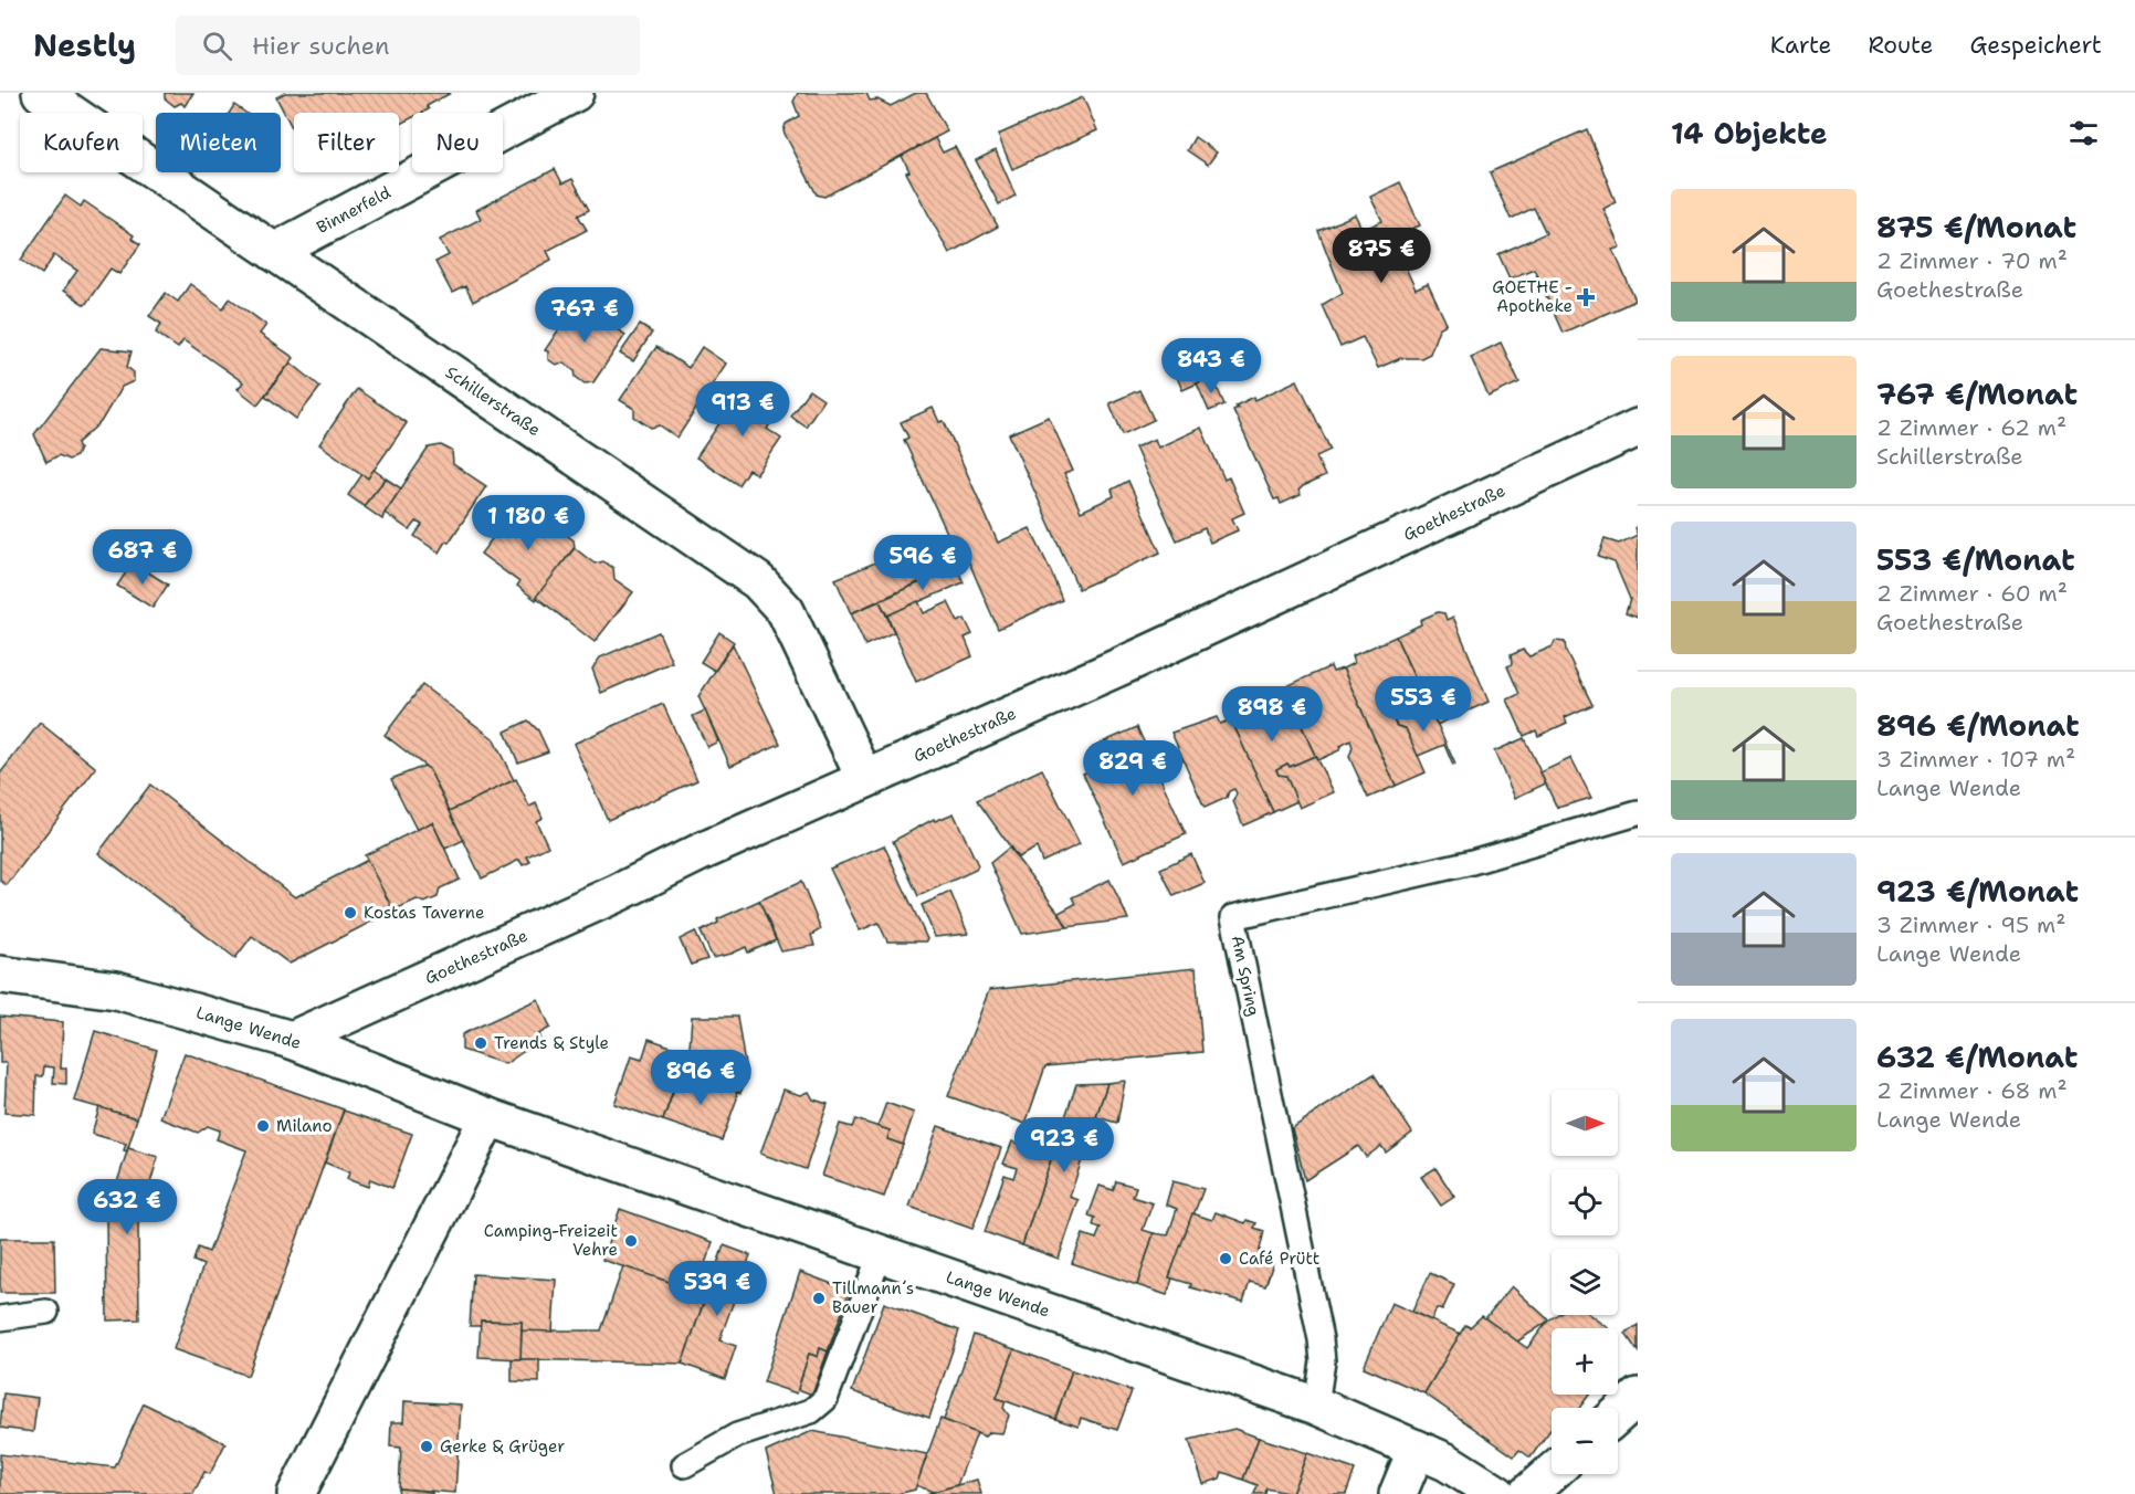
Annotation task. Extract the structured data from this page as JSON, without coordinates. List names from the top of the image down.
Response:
{
  "streets": {
    "street": [
      "Binnerfeld",
      "Schillerstraße",
      "Goethestraße",
      "Lange Wende"
    ],
    "lane": ["Am Spring"]
  },
  "crossings": [
    ["Binnerfeld", "Schillerstraße"],
    ["Schillerstraße", "Goethestraße"],
    ["Goethestraße", "Lange Wende"],
    ["Am Spring", "Lange Wende"]
  ],
  "places": {
    "health": ["GOETHE - Apotheke"],
    "other": [
      "Kostas Taverne",
      "Trends & Style",
      "Milano",
      "Camping-Freizeit Vehre",
      "Café Prütt",
      "Tillmann´s Bauer",
      "Gerke & Grüger"
    ]
  },
  "north": "right",
  "page": {
    "header": "Nestly",
    "search": "Hier suchen",
    "nav": ["Karte", "Route", "Gespeichert"],
    "heading": "14 Objekte",
    "chip": [
      "Kaufen",
      "Mieten",
      "Filter",
      "Neu"
    ],
    "list": [
      {
        "name": "875 €/Monat",
        "note": "2 Zimmer · 70 m² · Goethestraße"
      },
      {
        "name": "767 €/Monat",
        "note": "2 Zimmer · 62 m² · Schillerstraße"
      },
      {
        "name": "553 €/Monat",
        "note": "2 Zimmer · 60 m² · Goethestraße"
      },
      {
        "name": "896 €/Monat",
        "note": "3 Zimmer · 107 m² · Lange Wende"
      },
      {
        "name": "923 €/Monat",
        "note": "3 Zimmer · 95 m² · Lange Wende"
      },
      {
        "name": "632 €/Monat",
        "note": "2 Zimmer · 68 m² · Lange Wende"
      }
    ],
    "price": [
      "875 €",
      "767 €",
      "843 €",
      "913 €",
      "1 180 €",
      "687 €",
      "596 €",
      "553 €",
      "898 €",
      "829 €",
      "896 €",
      "923 €",
      "632 €",
      "539 €"
    ],
    "map_buttons": ["+", "−"]
  }
}
